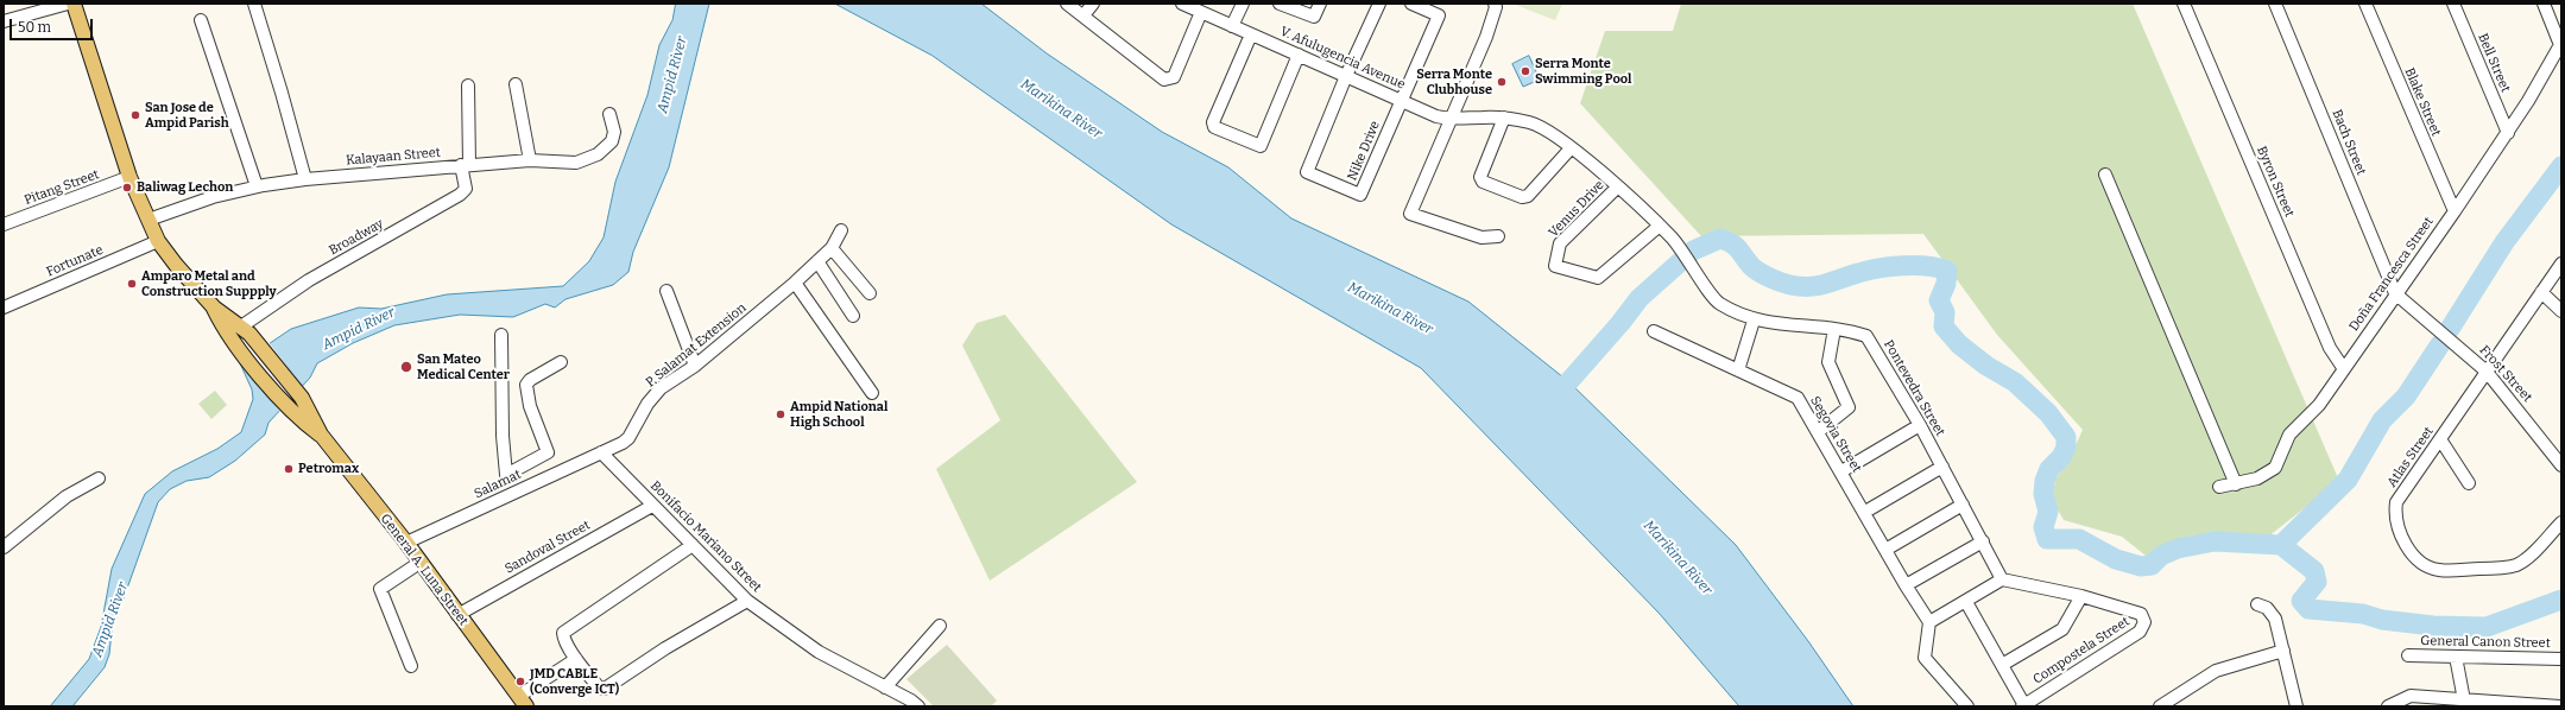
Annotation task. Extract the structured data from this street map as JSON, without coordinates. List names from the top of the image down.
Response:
{
  "streets": {
    "main road": ["General A. Luna Street"],
    "street": [
      "V. Afulugencia Avenue",
      "Bell Street",
      "Blake Street",
      "Bach Street",
      "Nike Drive",
      "Kalayaan Street",
      "Byron Street",
      "Pitang Street",
      "Venus Drive",
      "Broadway",
      "Fortunate",
      "Doña Francesca Street",
      "P. Salamat Extension",
      "Frost Street",
      "Pontevedra Street",
      "Segovia Street",
      "Atlas Street",
      "Salamat",
      "Bonifacio Mariano Street",
      "Sandoval Street",
      "General Canon Street",
      "Compostela Street"
    ]
  },
  "crossings": [
    ["V. Afulugencia Avenue", "Nike Drive"],
    ["V. Afulugencia Avenue", "Venus Drive"],
    ["V. Afulugencia Avenue", "Pontevedra Street"],
    ["Bell Street", "Doña Francesca Street"],
    ["Blake Street", "Doña Francesca Street"],
    ["Bach Street", "Doña Francesca Street"],
    ["Bach Street", "Frost Street"],
    ["Kalayaan Street", "Broadway"],
    ["Kalayaan Street", "General A. Luna Street"],
    ["Byron Street", "Doña Francesca Street"],
    ["Pitang Street", "General A. Luna Street"],
    ["Broadway", "General A. Luna Street"],
    ["Fortunate", "General A. Luna Street"],
    ["Doña Francesca Street", "Frost Street"],
    ["P. Salamat Extension", "Salamat"],
    ["P. Salamat Extension", "Bonifacio Mariano Street"],
    ["Frost Street", "Atlas Street"],
    ["Pontevedra Street", "Compostela Street"],
    ["Salamat", "Bonifacio Mariano Street"],
    ["Salamat", "General A. Luna Street"],
    ["Bonifacio Mariano Street", "Sandoval Street"],
    ["Sandoval Street", "General A. Luna Street"]
  ],
  "water": ["Ampid River", "Marikina River"],
  "places": [
    "Serra Monte Swimming Pool",
    "Serra Monte Clubhouse",
    "San Jose de Ampid Parish",
    "Baliwag Lechon",
    "Amparo Metal and Construction Suppply",
    "San Mateo Medical Center",
    "Ampid National High School",
    "Petromax",
    "JMD CABLE (Converge ICT)"
  ],
  "scale_bar": "50 m"
}
